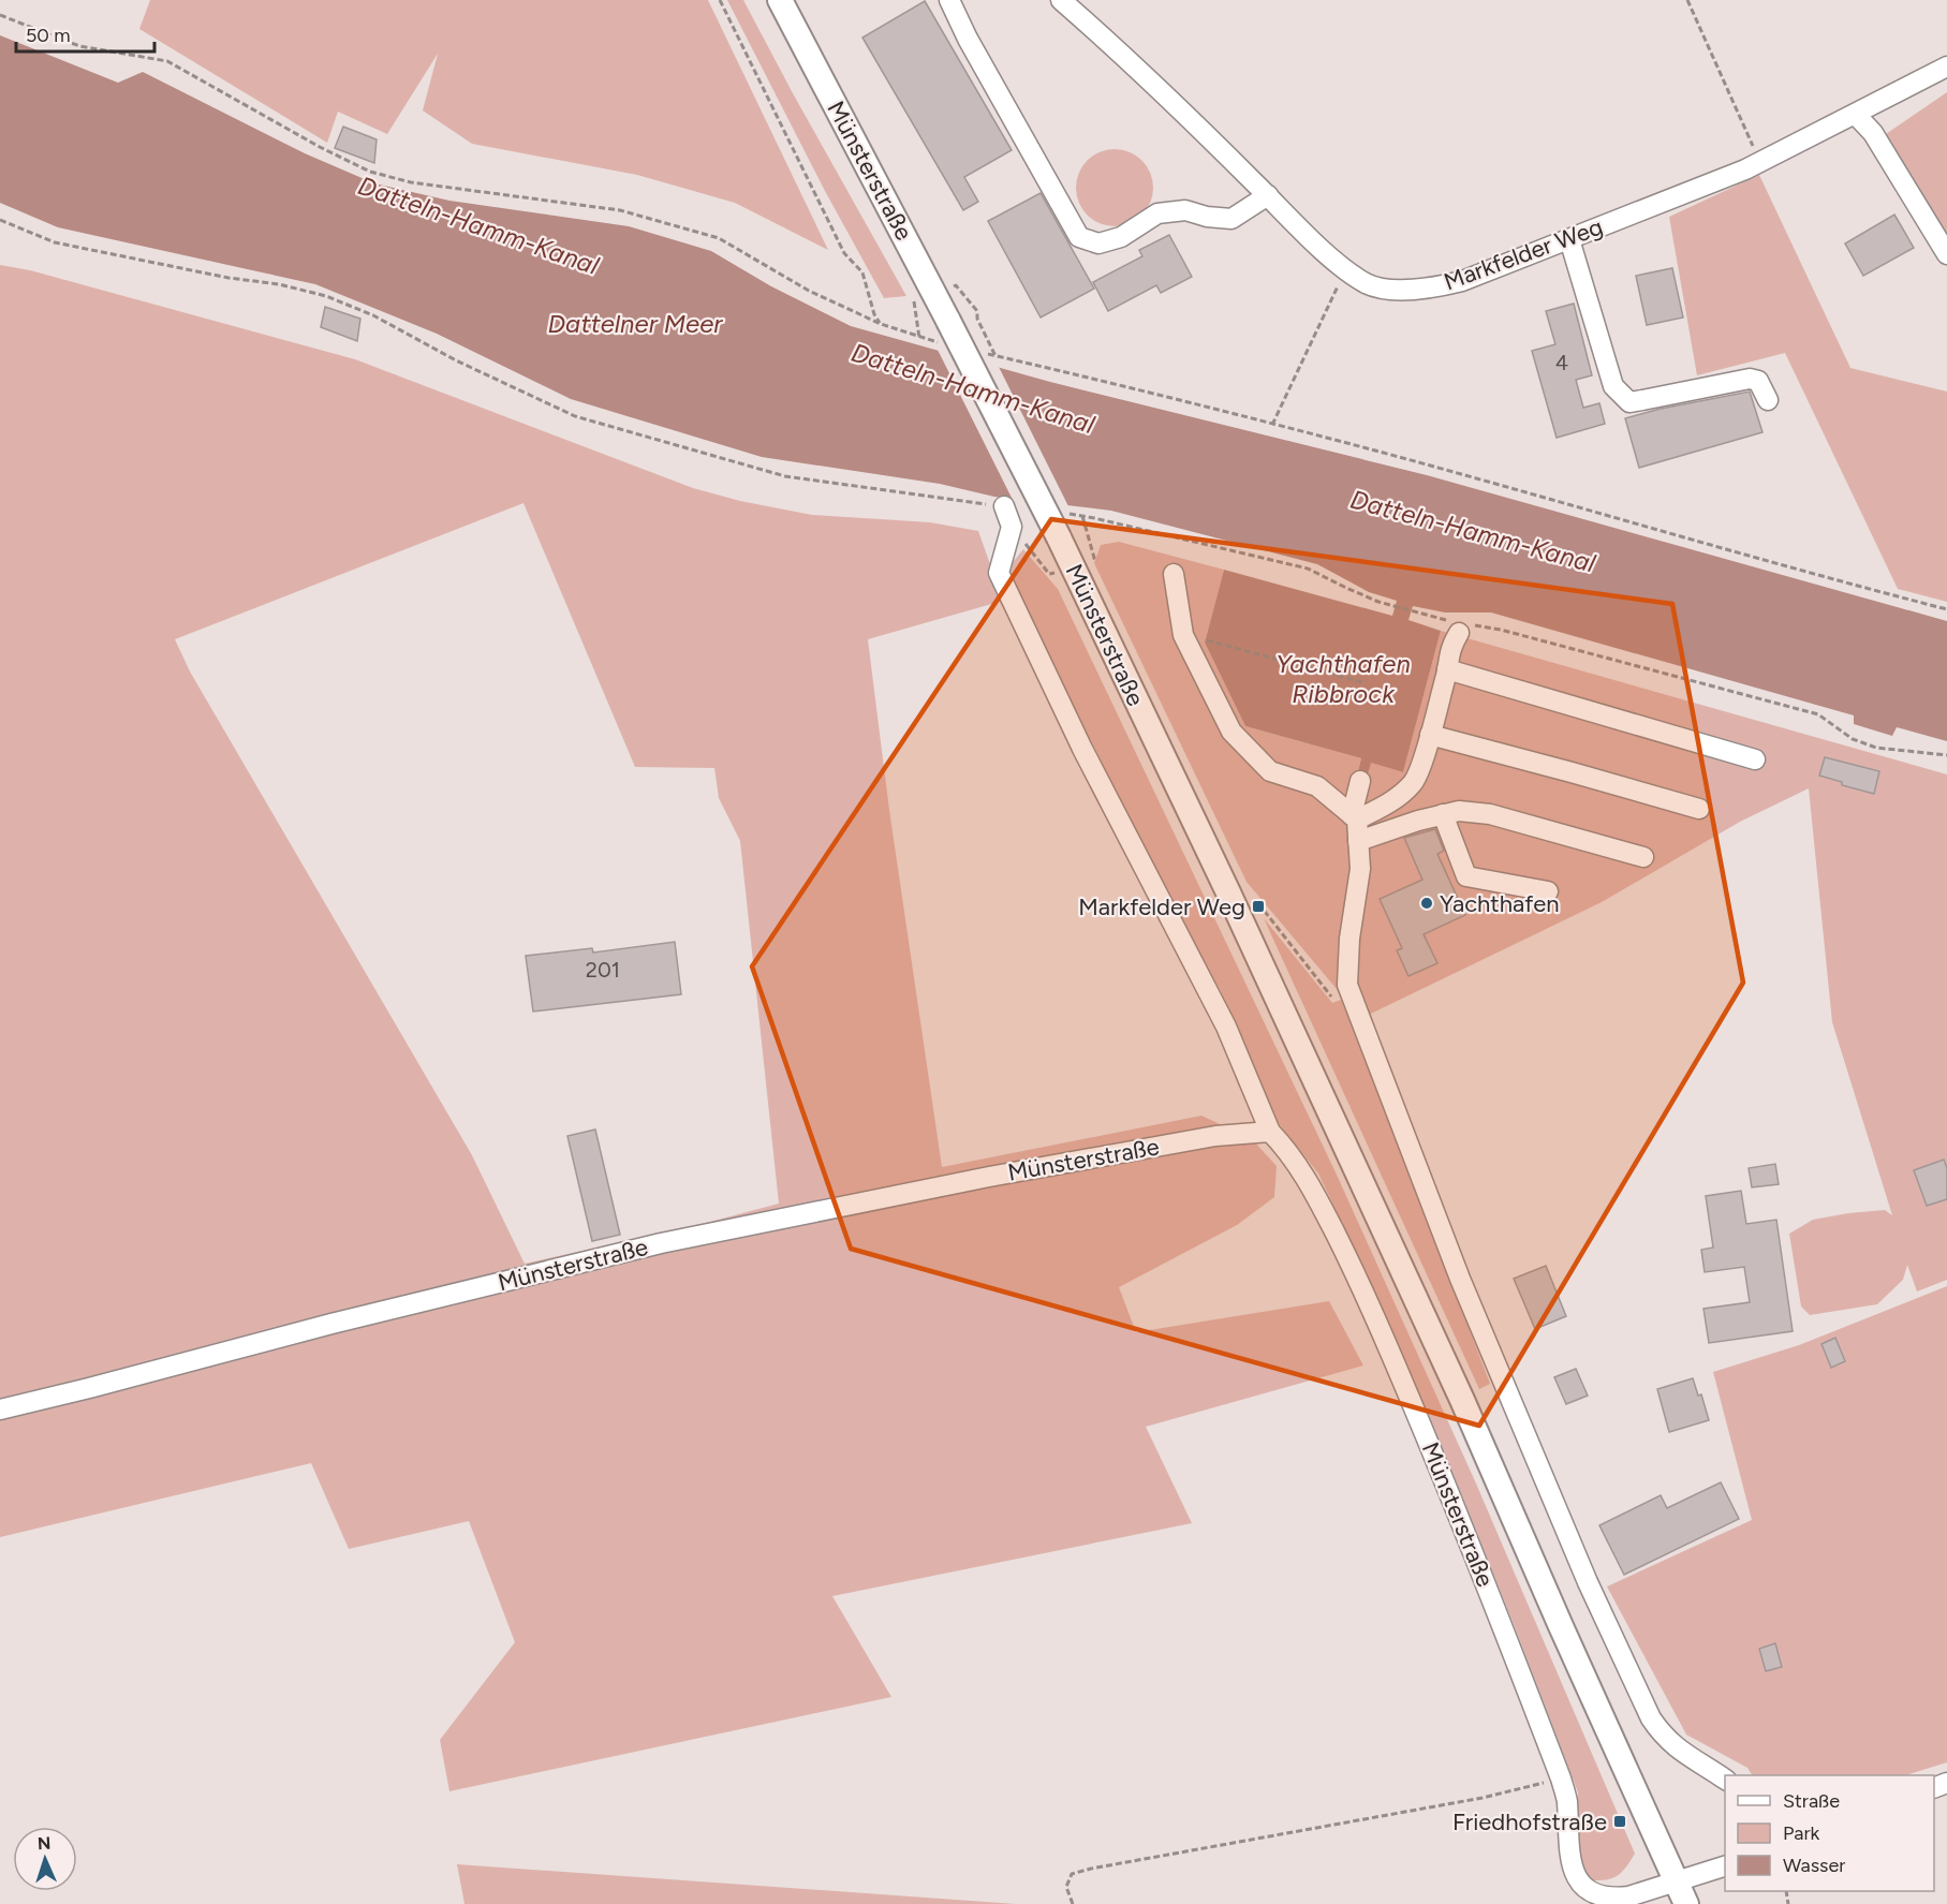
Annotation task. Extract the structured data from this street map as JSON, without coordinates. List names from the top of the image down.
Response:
{
  "streets": {
    "main road": ["Münsterstraße"],
    "street": ["Markfelder Weg"]
  },
  "water": ["Datteln-Hamm-Kanal", "Dattelner Meer", "Yachthafen Ribbrock"],
  "places": {
    "other": ["Yachthafen"],
    "transit": ["Markfelder Weg", "Friedhofstraße"]
  },
  "house_numbers": ["4", "201"],
  "legend": ["Straße", "Park", "Wasser"],
  "scale_bar": "50 m",
  "north": "top"
}
